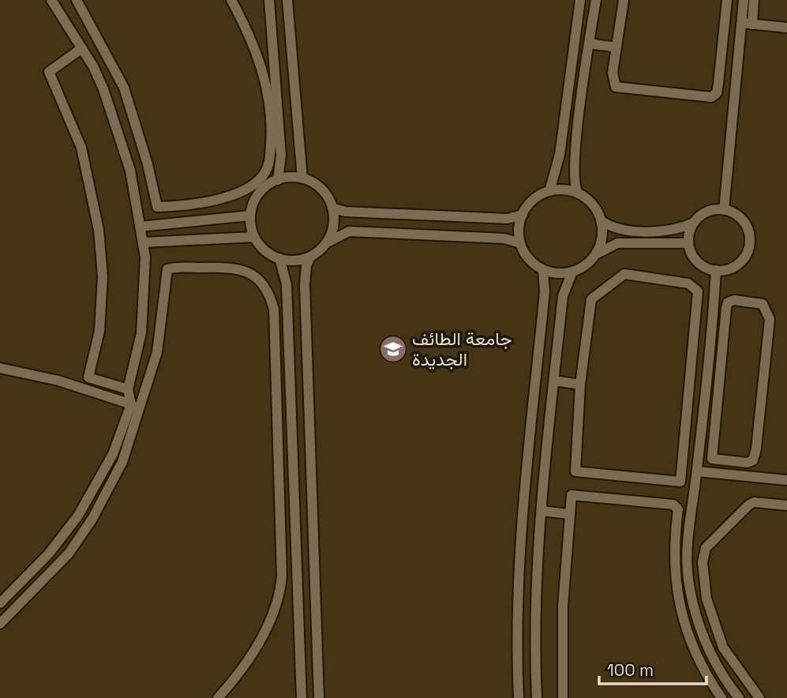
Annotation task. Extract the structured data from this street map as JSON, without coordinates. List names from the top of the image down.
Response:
{
  "places": {
    "school or university": ["جامعة الطائف الجديدة"]
  },
  "scale_bar": "100 m"
}
